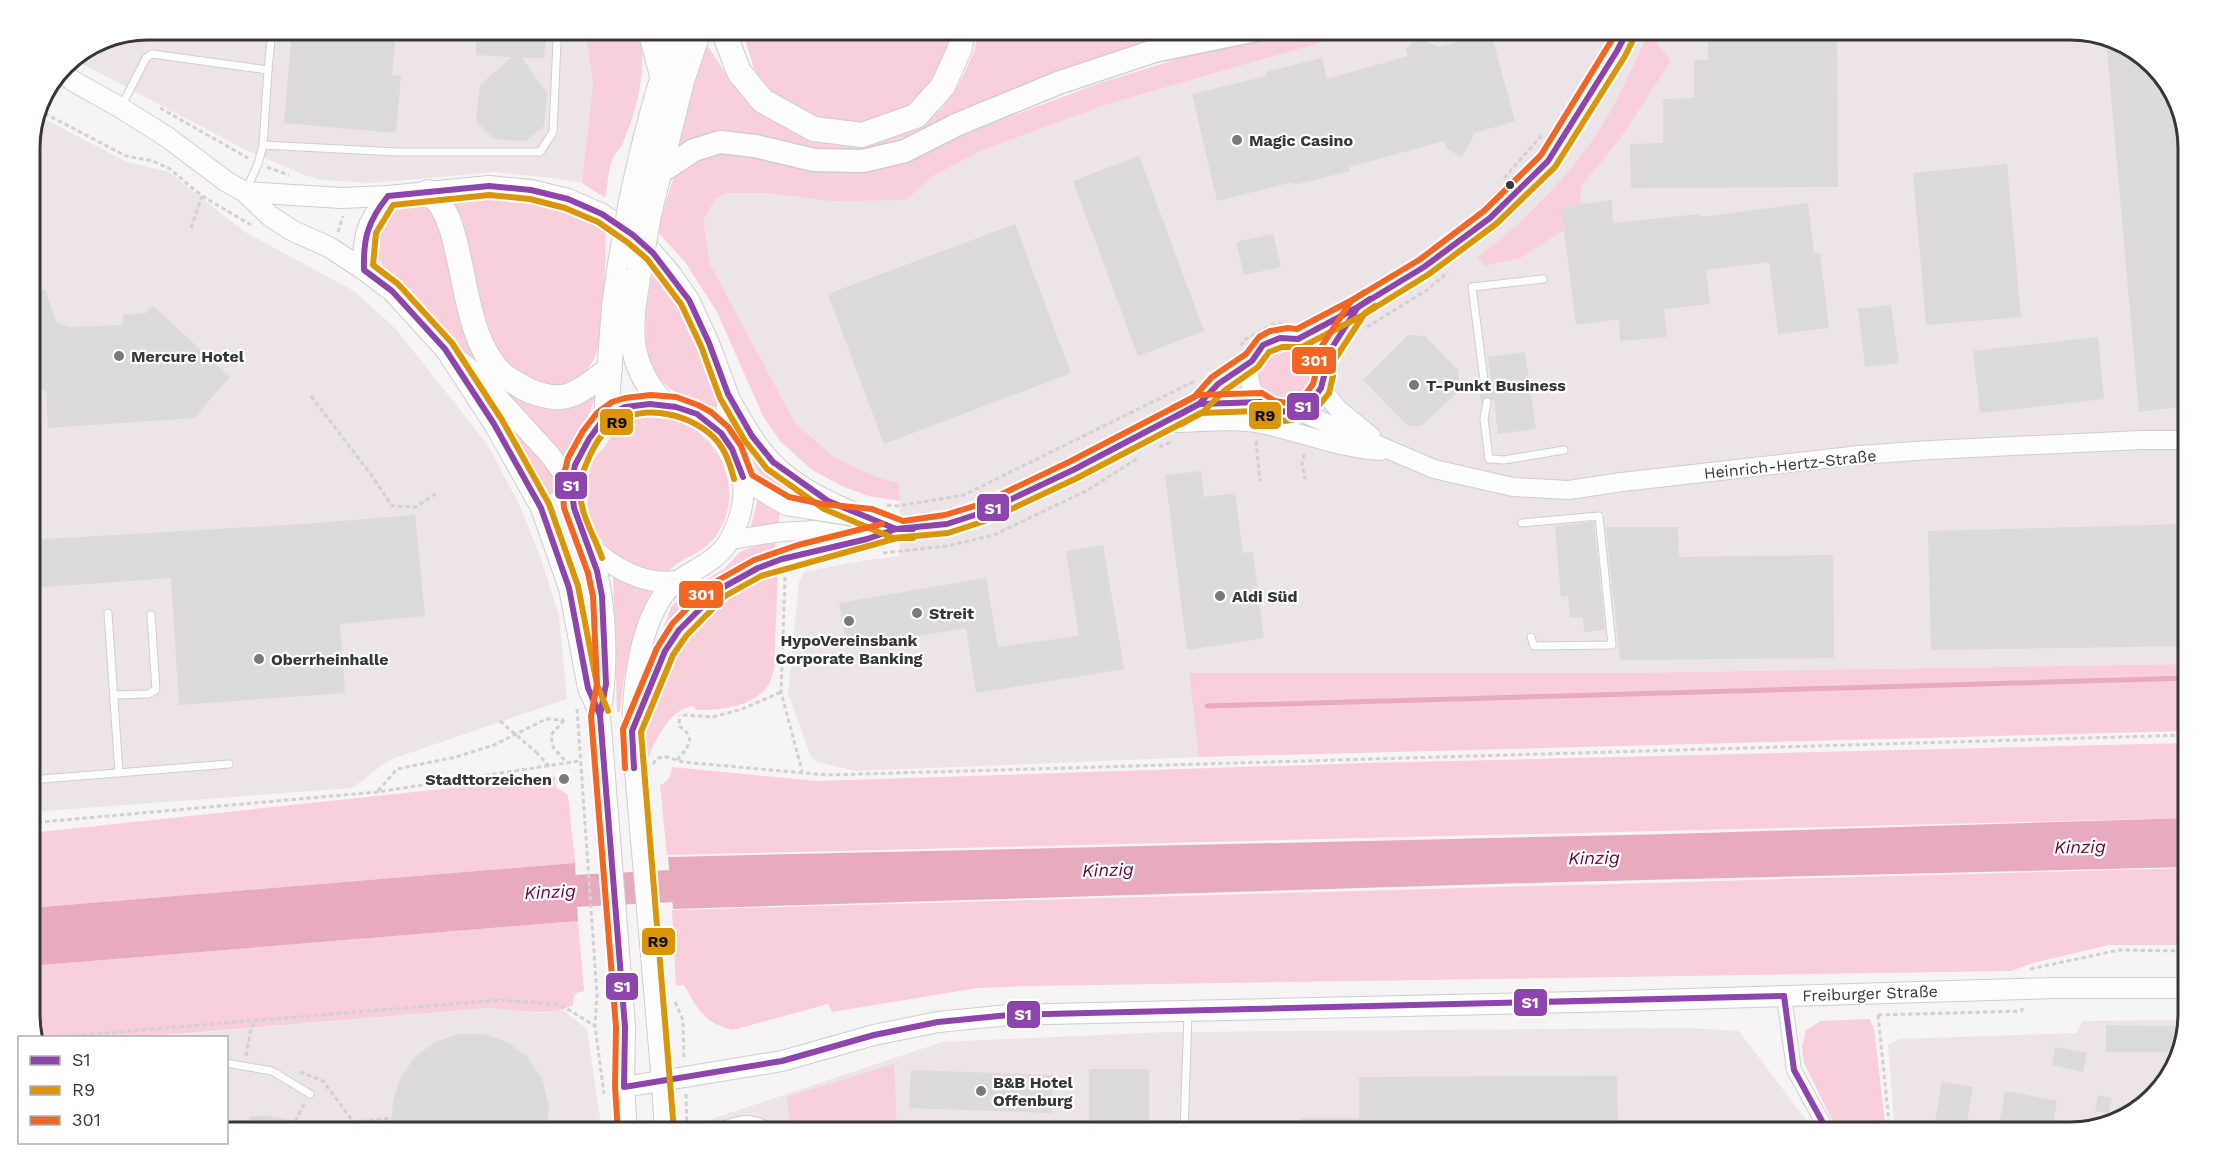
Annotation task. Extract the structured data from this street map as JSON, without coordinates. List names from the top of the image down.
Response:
{
  "streets": {
    "main road": ["Freiburger Straße"],
    "street": ["Heinrich-Hertz-Straße"]
  },
  "water": ["Kinzig"],
  "places": [
    "Magic Casino",
    "Mercure Hotel",
    "T-Punkt Business",
    "Aldi Süd",
    "Streit",
    "HypoVereinsbank Corporate Banking",
    "Oberrheinhalle",
    "Stadttorzeichen",
    "B&B Hotel Offenburg"
  ],
  "lines": ["transit line S1", "transit line R9", "transit line 301"],
  "legend": ["S1", "R9", "301"]
}
